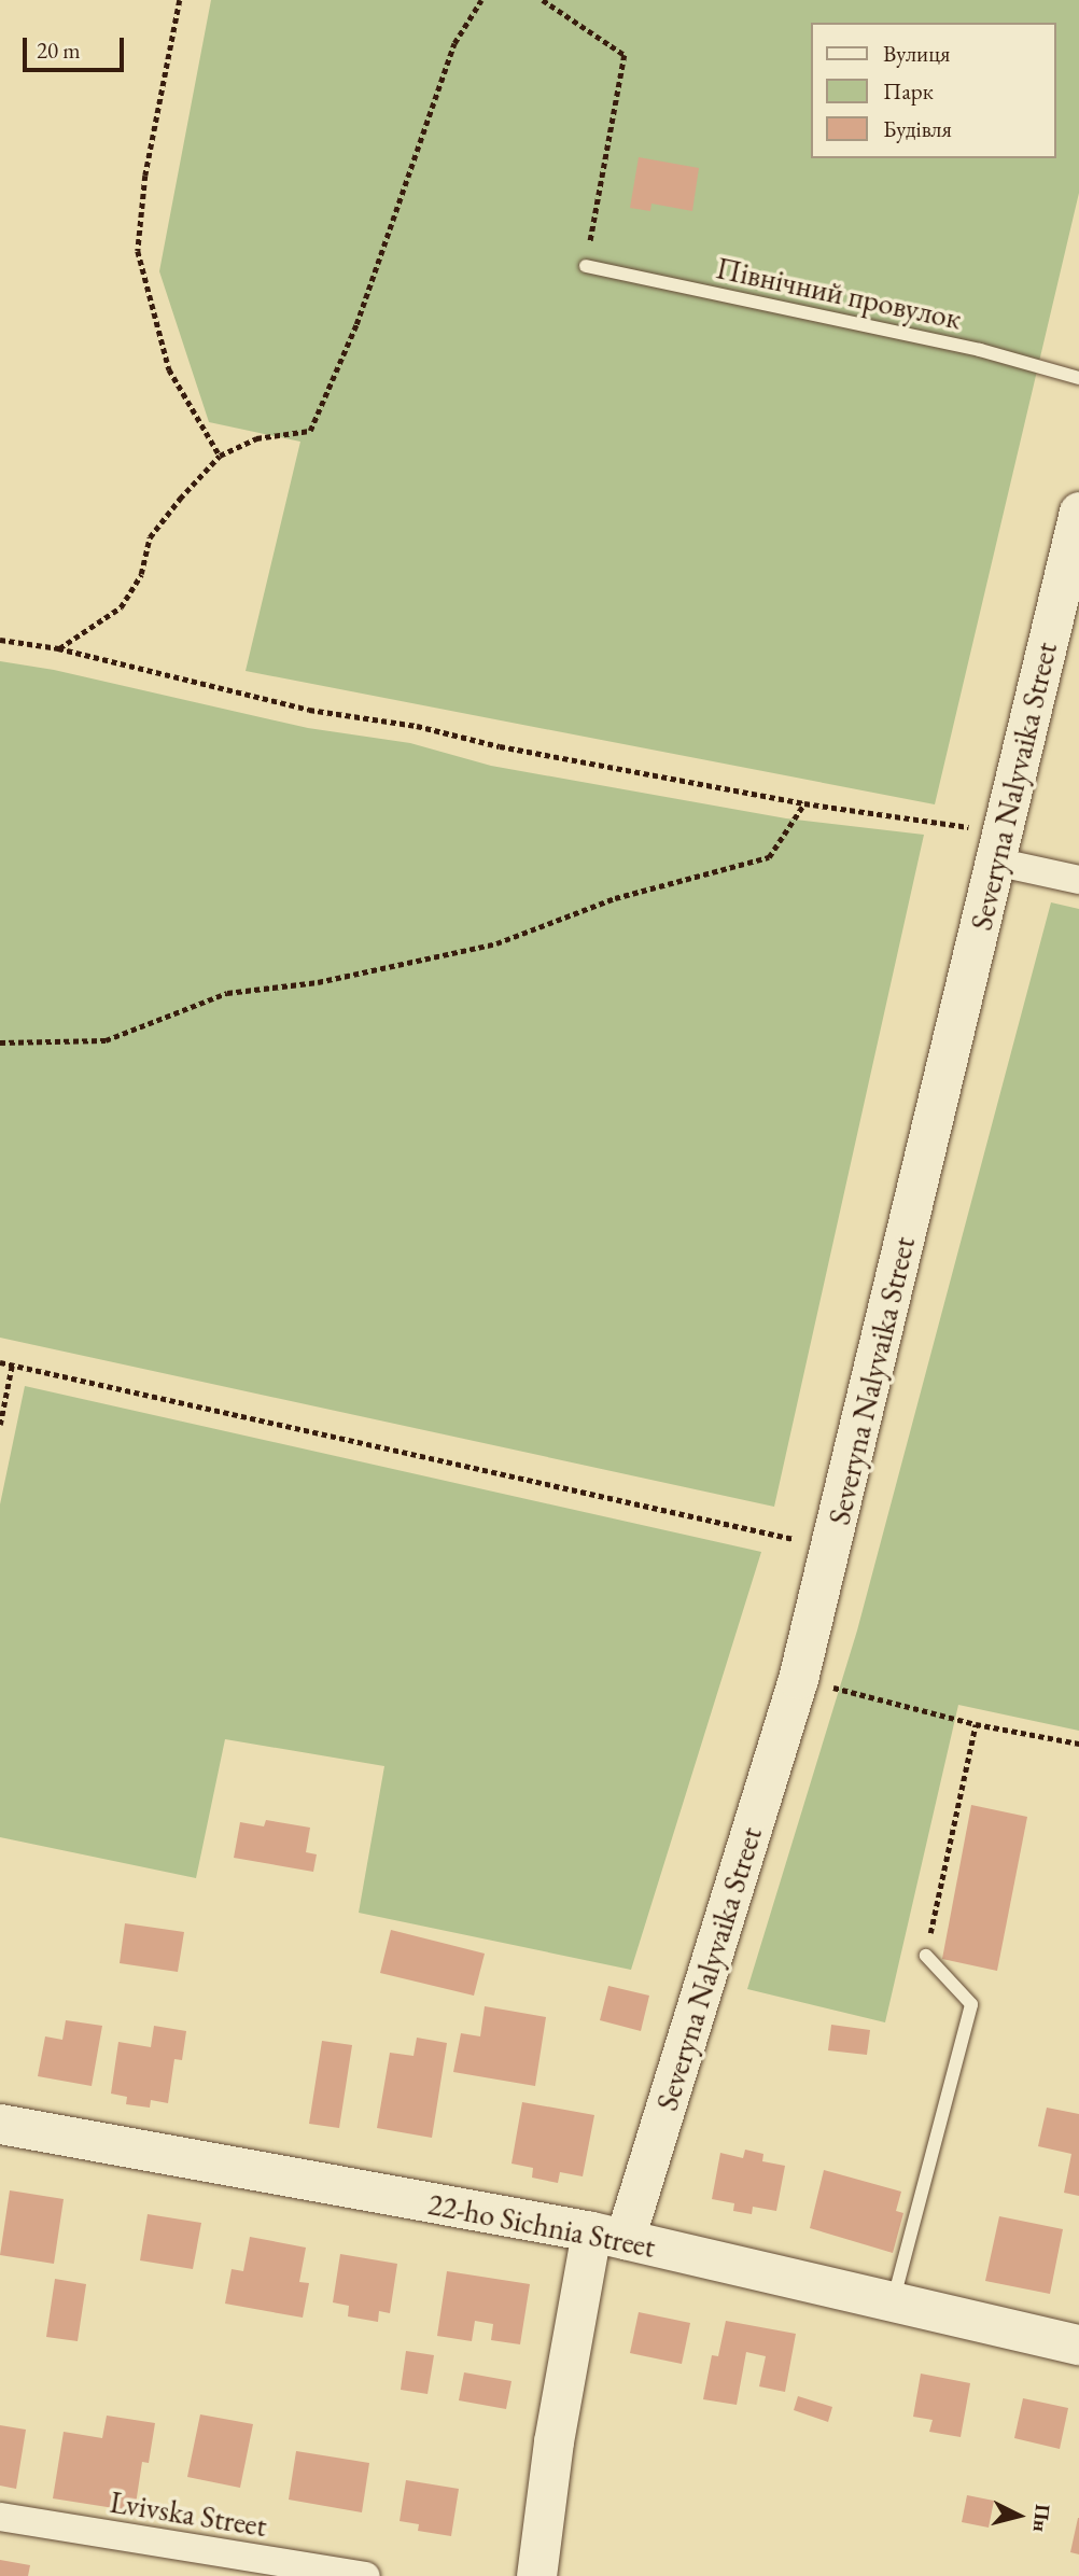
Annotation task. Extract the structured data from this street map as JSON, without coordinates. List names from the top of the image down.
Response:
{
  "streets": {
    "street": ["Severyna Nalyvaika Street", "22-ho Sichnia Street", "Lvivska Street"],
    "lane": ["Північний провулок"]
  },
  "crossings": [
    ["Severyna Nalyvaika Street", "22-ho Sichnia Street"]
  ],
  "legend": ["Вулиця", "Парк", "Будівля"],
  "scale_bar": "20 m",
  "north": "right"
}
